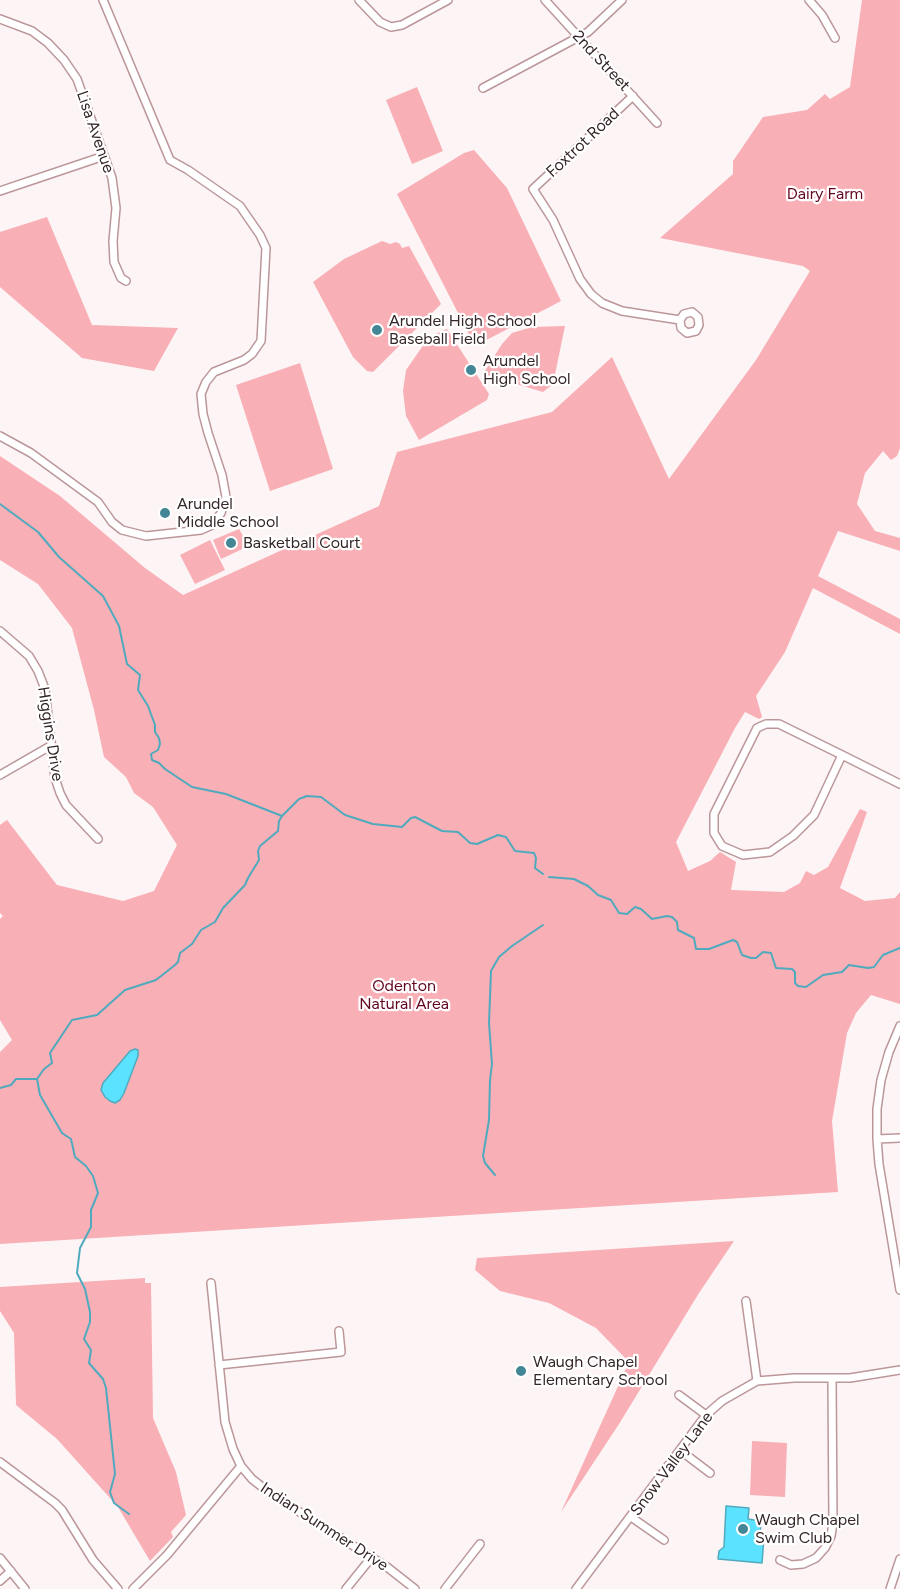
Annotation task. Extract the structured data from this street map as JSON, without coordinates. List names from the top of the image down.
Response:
{
  "streets": {
    "street": [
      "2nd Street",
      "Lisa Avenue",
      "Foxtrot Road",
      "Higgins Drive",
      "Snow Valley Lane",
      "Indian Summer Drive"
    ]
  },
  "crossings": [
    ["2nd Street", "Foxtrot Road"]
  ],
  "parks": ["Dairy Farm", "Odenton Natural Area"],
  "places": [
    "Arundel High School Baseball Field",
    "Arundel High School",
    "Arundel Middle School",
    "Basketball Court",
    "Waugh Chapel Elementary School",
    "Waugh Chapel Swim Club"
  ]
}
